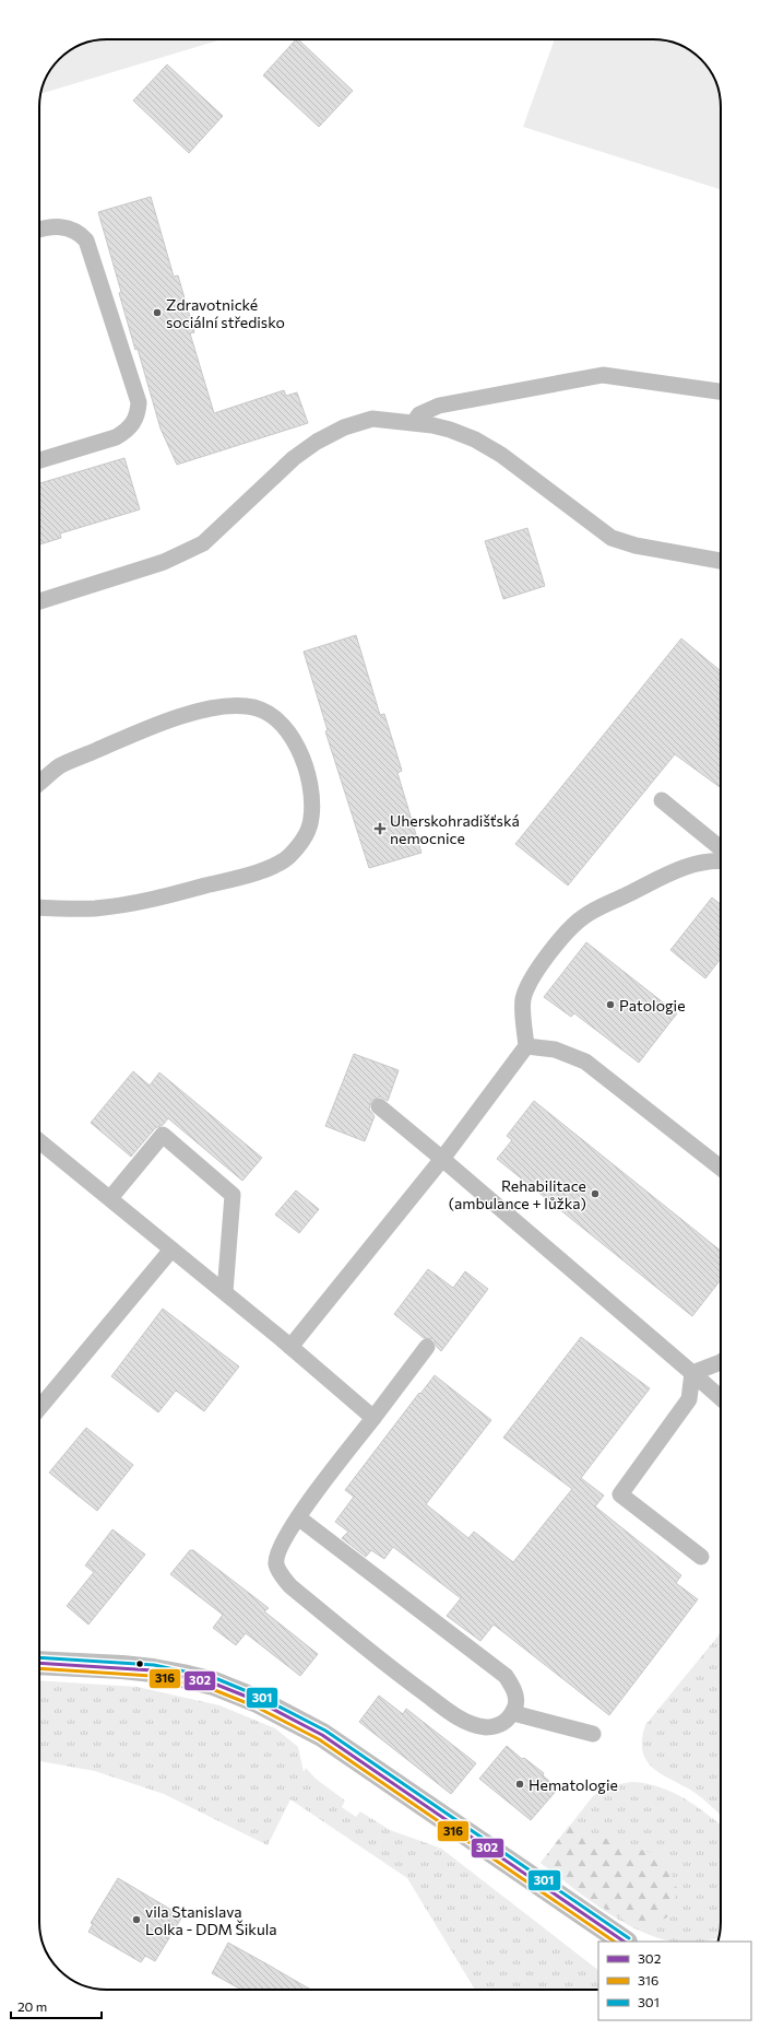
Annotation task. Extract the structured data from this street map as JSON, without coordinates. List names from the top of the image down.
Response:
{
  "places": {
    "other": [
      "Zdravotnické sociální středisko",
      "Patologie",
      "Rehabilitace (ambulance + lůžka)",
      "Hematologie",
      "vila Stanislava Lolka - DDM Šikula"
    ],
    "health": ["Uherskohradišťská nemocnice"]
  },
  "lines": ["transit line 301", "transit line 302", "transit line 316"],
  "legend": ["302", "316", "301"],
  "scale_bar": "20 m"
}
